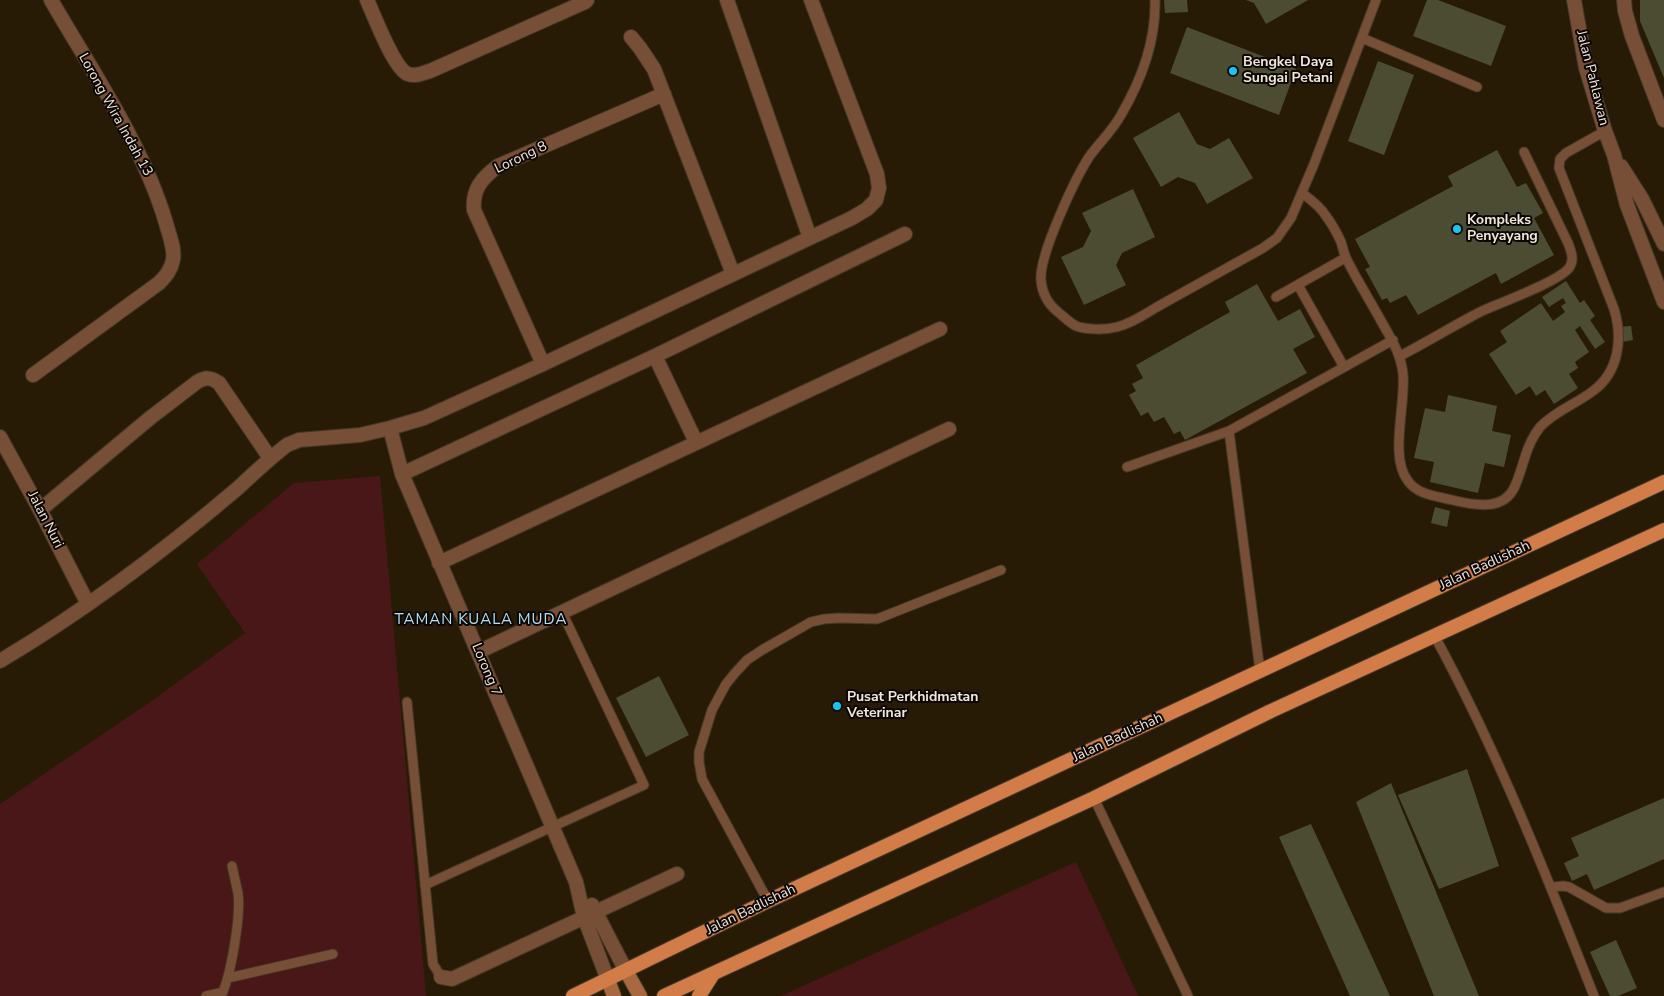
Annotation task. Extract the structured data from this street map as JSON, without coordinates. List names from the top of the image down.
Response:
{
  "streets": {
    "main road": ["Jalan Badlishah"],
    "street": [
      "Jalan Pahlawan",
      "Lorong Wira Indah 13",
      "Lorong 8",
      "Jalan Nuri",
      "Lorong 7"
    ]
  },
  "crossings": [
    ["Jalan Badlishah", "Lorong 7"]
  ],
  "districts": ["TAMAN KUALA MUDA"],
  "places": ["Bengkel Daya Sungai Petani", "Kompleks Penyayang", "Pusat Perkhidmatan Veterinar"]
}
